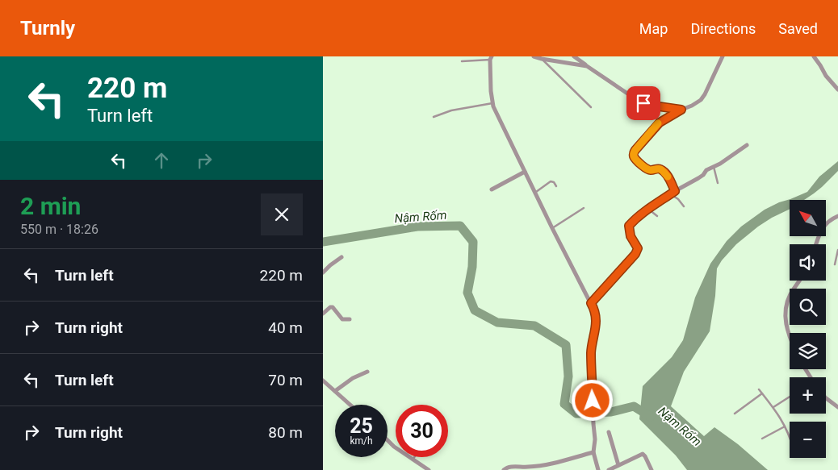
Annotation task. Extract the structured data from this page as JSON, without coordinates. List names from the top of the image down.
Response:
{
  "water": ["Nậm Rốm"],
  "north": "top left",
  "page": {
    "header": "Turnly",
    "nav": ["Map", "Directions", "Saved"],
    "turn": ["220 m", "Turn left"],
    "heading": ["2 min", "550 m · 18:26"],
    "map_buttons": ["+", "−"],
    "list": [
      {
        "name": "Turn left",
        "value": "220 m"
      },
      {
        "name": "Turn right",
        "value": "40 m"
      },
      {
        "name": "Turn left",
        "value": "70 m"
      },
      {
        "name": "Turn right",
        "value": "80 m"
      }
    ],
    "speed": "25 km/h",
    "limit": "30"
  }
}
